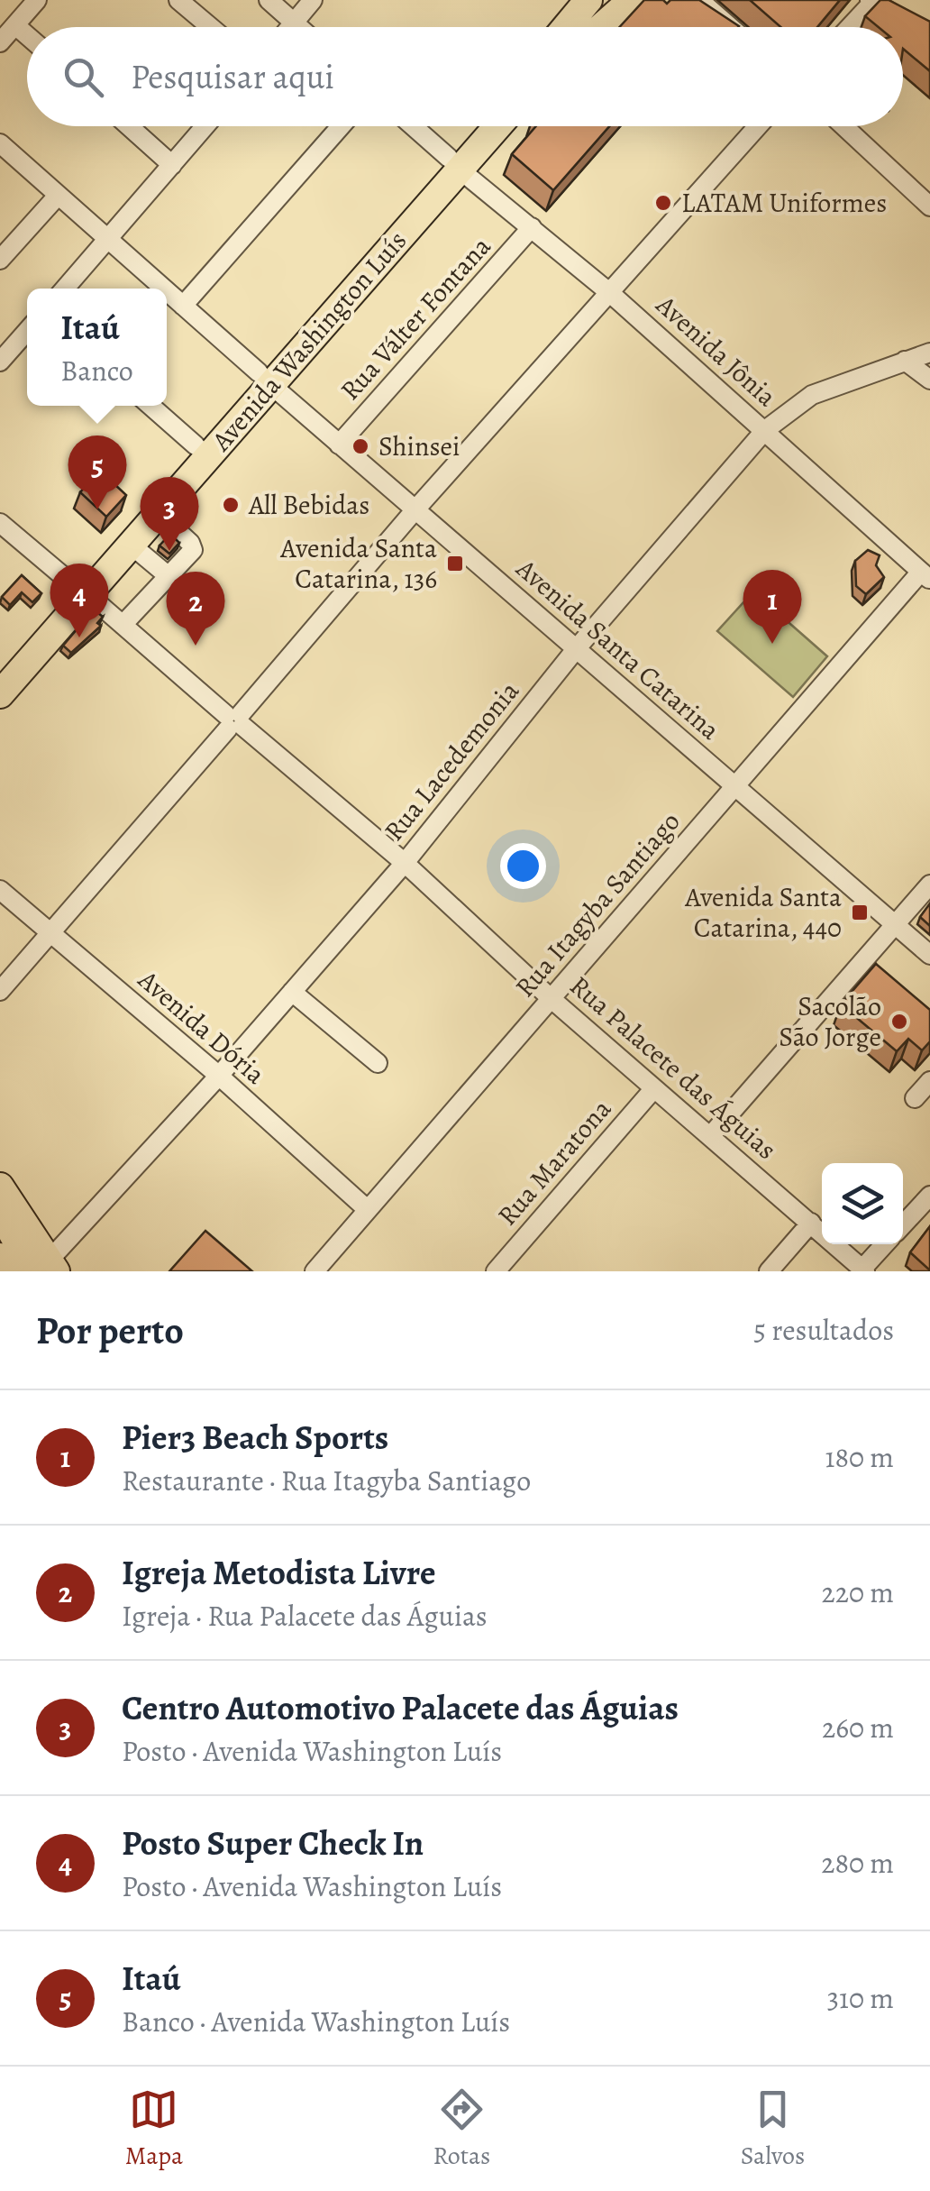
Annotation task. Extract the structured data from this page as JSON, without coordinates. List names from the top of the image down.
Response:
{
  "streets": {
    "highway": ["Avenida Washington Luís"],
    "street": [
      "Rua Válter Fontana",
      "Avenida Jônia",
      "Avenida Santa Catarina",
      "Rua Lacedemonia",
      "Rua Itagyba Santiago",
      "Avenida Dória",
      "Rua Palacete das Águias",
      "Rua Maratona"
    ]
  },
  "crossings": [
    ["Rua Válter Fontana", "Avenida Jônia"],
    ["Rua Válter Fontana", "Avenida Santa Catarina"],
    ["Avenida Washington Luís", "Avenida Jônia"],
    ["Avenida Washington Luís", "Avenida Santa Catarina"],
    ["Avenida Washington Luís", "Rua Palacete das Águias"],
    ["Avenida Jônia", "Rua Lacedemonia"],
    ["Avenida Jônia", "Rua Itagyba Santiago"],
    ["Avenida Santa Catarina", "Rua Lacedemonia"],
    ["Avenida Santa Catarina", "Rua Itagyba Santiago"],
    ["Rua Lacedemonia", "Avenida Dória"],
    ["Rua Lacedemonia", "Rua Palacete das Águias"],
    ["Rua Itagyba Santiago", "Avenida Dória"],
    ["Rua Itagyba Santiago", "Rua Palacete das Águias"],
    ["Rua Palacete das Águias", "Rua Maratona"]
  ],
  "places": {
    "other": [
      "LATAM Uniformes",
      "Shinsei",
      "All Bebidas",
      "Sacolão São Jorge"
    ],
    "transit": ["Avenida Santa Catarina, 136", "Avenida Santa Catarina, 440"]
  },
  "page": {
    "search": "Pesquisar aqui",
    "popup": ["Itaú", "Banco"],
    "pins": [
      "5",
      "3",
      "4",
      "1",
      "2"
    ],
    "heading": ["Por perto", "5 resultados"],
    "list": [
      {
        "mark": "1",
        "name": "Pier3 Beach Sports",
        "note": "Restaurante · Rua Itagyba Santiago",
        "value": "180 m"
      },
      {
        "mark": "2",
        "name": "Igreja Metodista Livre",
        "note": "Igreja · Rua Palacete das Águias",
        "value": "220 m"
      },
      {
        "mark": "3",
        "name": "Centro Automotivo Palacete das Águias",
        "note": "Posto · Avenida Washington Luís",
        "value": "260 m"
      },
      {
        "mark": "4",
        "name": "Posto Super Check In",
        "note": "Posto · Avenida Washington Luís",
        "value": "280 m"
      },
      {
        "mark": "5",
        "name": "Itaú",
        "note": "Banco · Avenida Washington Luís",
        "value": "310 m"
      }
    ],
    "nav": ["Mapa", "Rotas", "Salvos"]
  }
}
